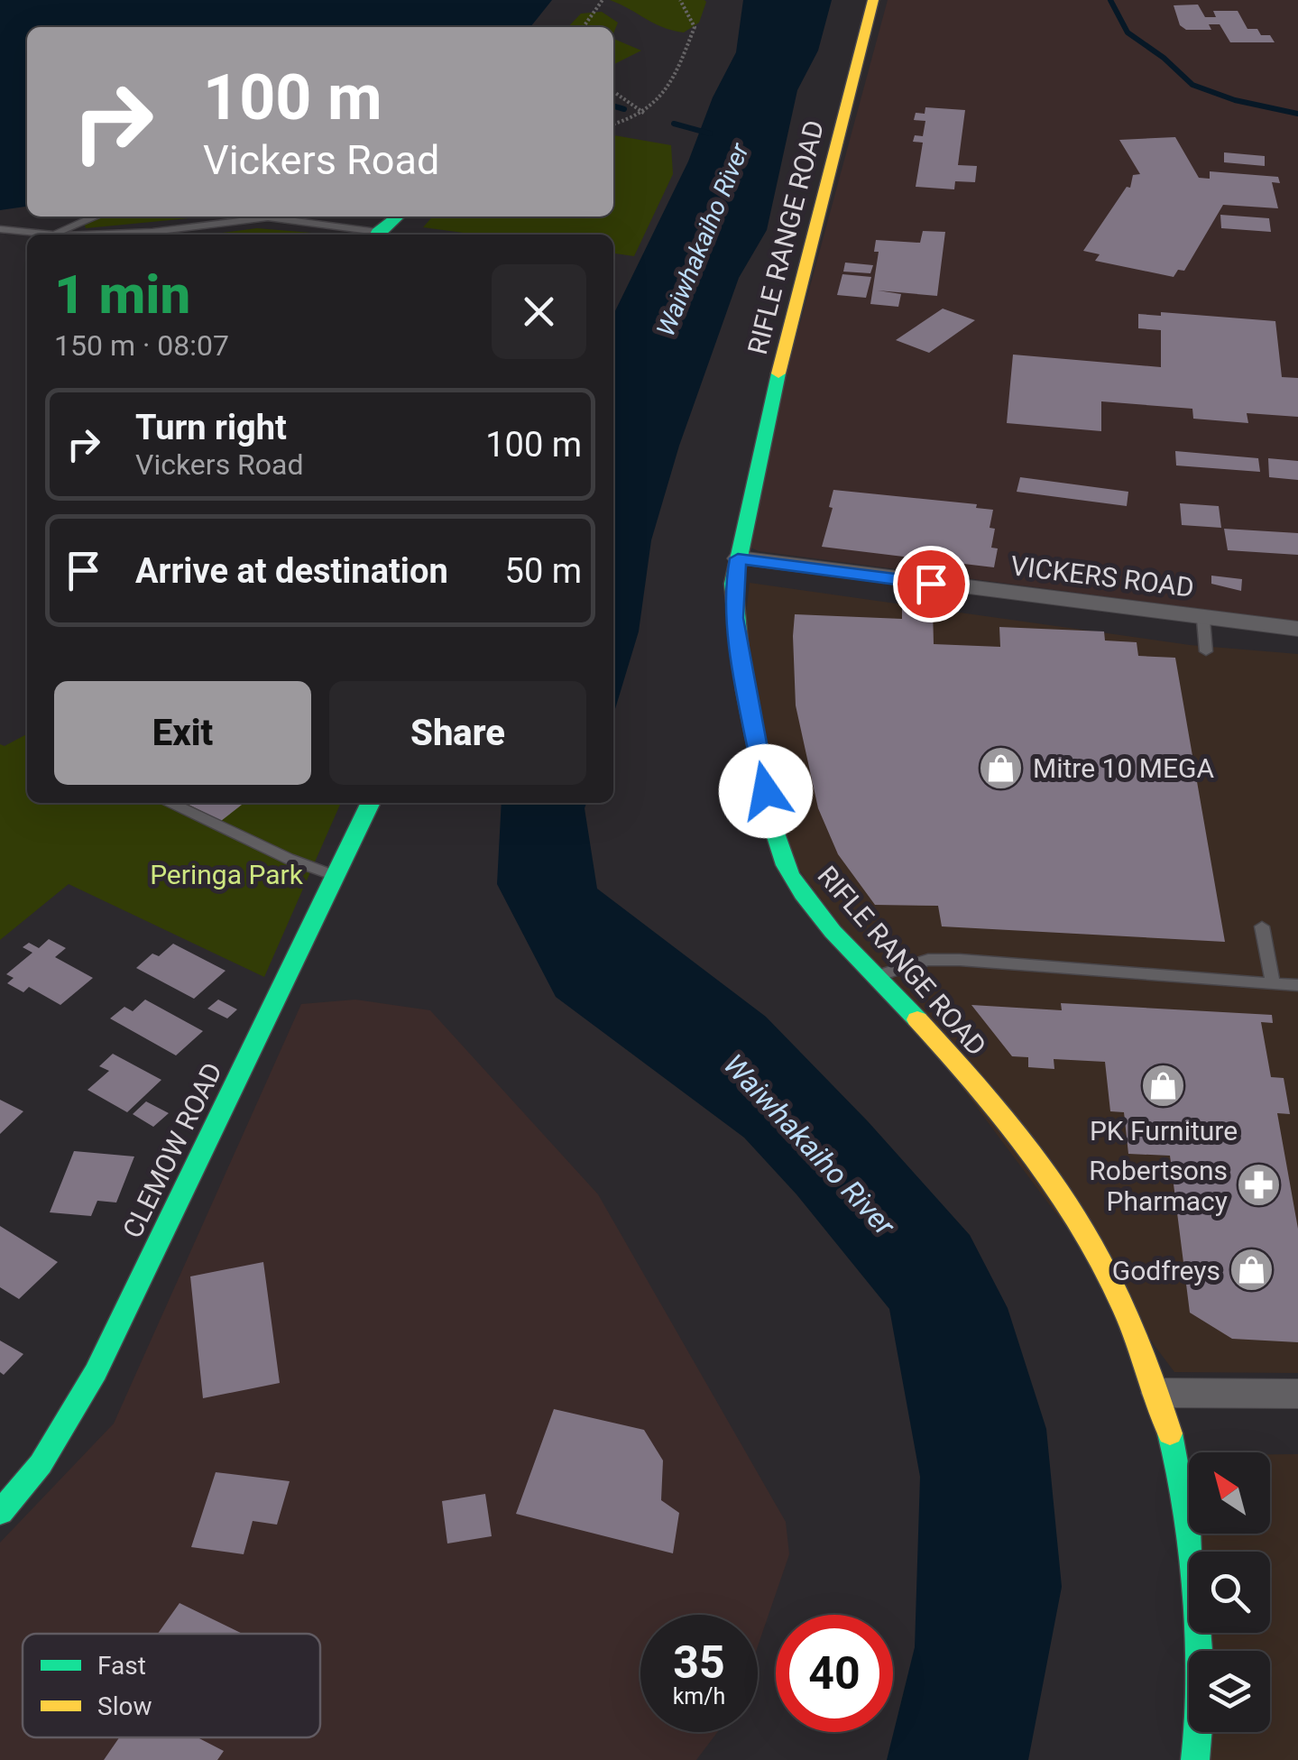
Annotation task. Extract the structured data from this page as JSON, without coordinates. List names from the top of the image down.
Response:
{
  "streets": {
    "street": ["RIFLE RANGE ROAD", "VICKERS ROAD", "CLEMOW ROAD"]
  },
  "crossings": [
    ["RIFLE RANGE ROAD", "VICKERS ROAD"]
  ],
  "water": ["Waiwhakaiho River"],
  "parks": ["Peringa Park"],
  "places": {
    "shop": ["Mitre 10 MEGA", "PK Furniture", "Godfreys"],
    "pharmacy": ["Robertsons Pharmacy"]
  },
  "legend": ["Fast", "Slow"],
  "north": "top left",
  "page": {
    "turn": ["100 m", "Vickers Road"],
    "heading": ["1 min", "150 m · 08:07"],
    "list": [
      {
        "name": "Turn right",
        "note": "Vickers Road",
        "value": "100 m"
      },
      {
        "name": "Arrive at destination",
        "value": "50 m"
      }
    ],
    "buttons": ["Exit", "Share"],
    "speed": "35 km/h",
    "limit": "40"
  }
}
